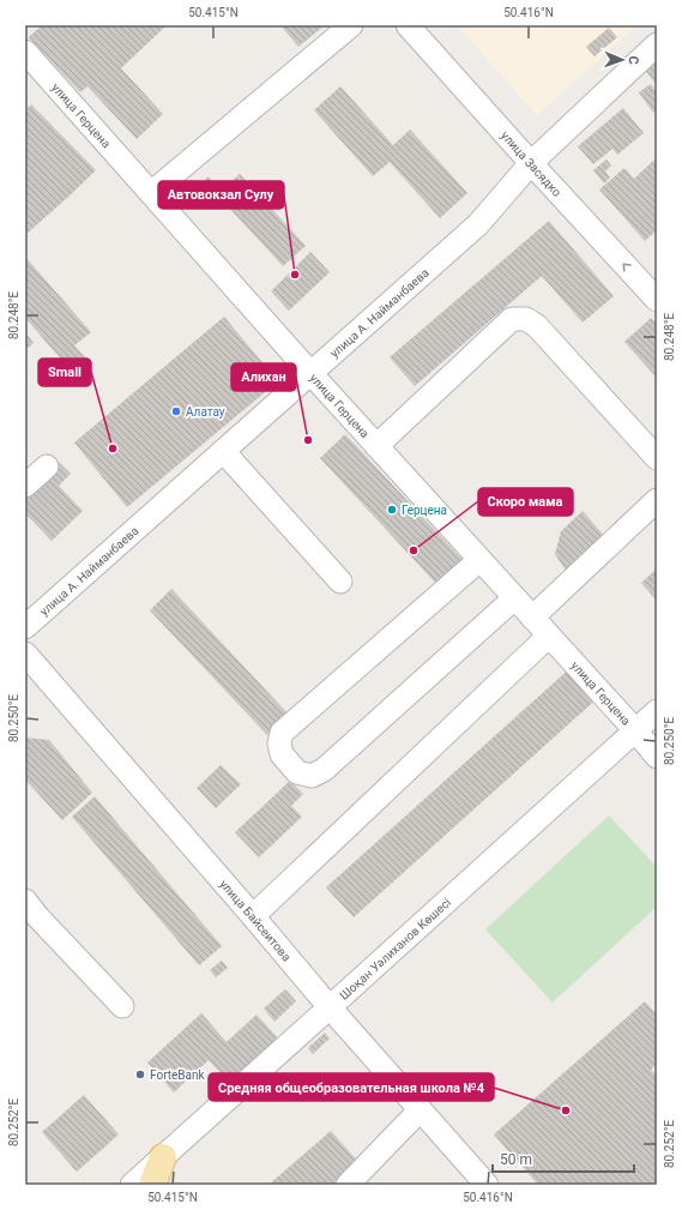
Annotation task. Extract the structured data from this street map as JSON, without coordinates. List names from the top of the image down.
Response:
{
  "streets": {
    "street": [
      "улица Герцена",
      "улица Засядко",
      "улица А. Найманбаева",
      "улица Байсеитова",
      "Шоқан Уәлиханов Көшесі"
    ]
  },
  "crossings": [
    ["улица Герцена", "улица А. Найманбаева"],
    ["улица Герцена", "Шоқан Уәлиханов Көшесі"],
    ["улица Засядко", "улица А. Найманбаева"],
    ["улица Байсеитова", "Шоқан Уәлиханов Көшесі"]
  ],
  "one_way": ["улица Засядко"],
  "places": [
    "Автовокзал Сулу",
    "Алатау",
    "Алихан",
    "Small",
    "Герцена",
    "Скоро мама",
    "ForteBank",
    "Средняя общеобразовательная школа №4"
  ],
  "scale_bar": "50 m",
  "north": "right",
  "coordinates": [
    "50.415°N",
    "50.416°N",
    "80.248°E",
    "80.250°E",
    "80.252°E"
  ]
}
